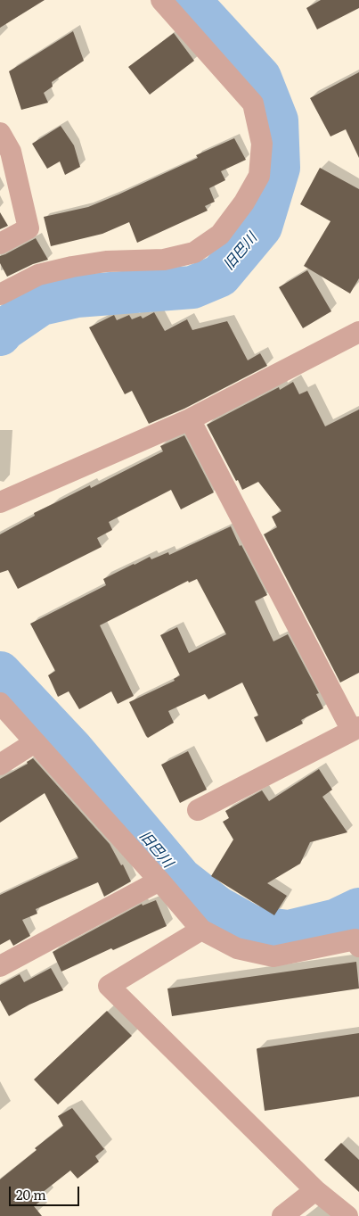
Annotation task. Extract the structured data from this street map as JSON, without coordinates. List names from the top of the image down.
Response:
{
  "water": ["旧巴川"],
  "scale_bar": "20 m"
}
